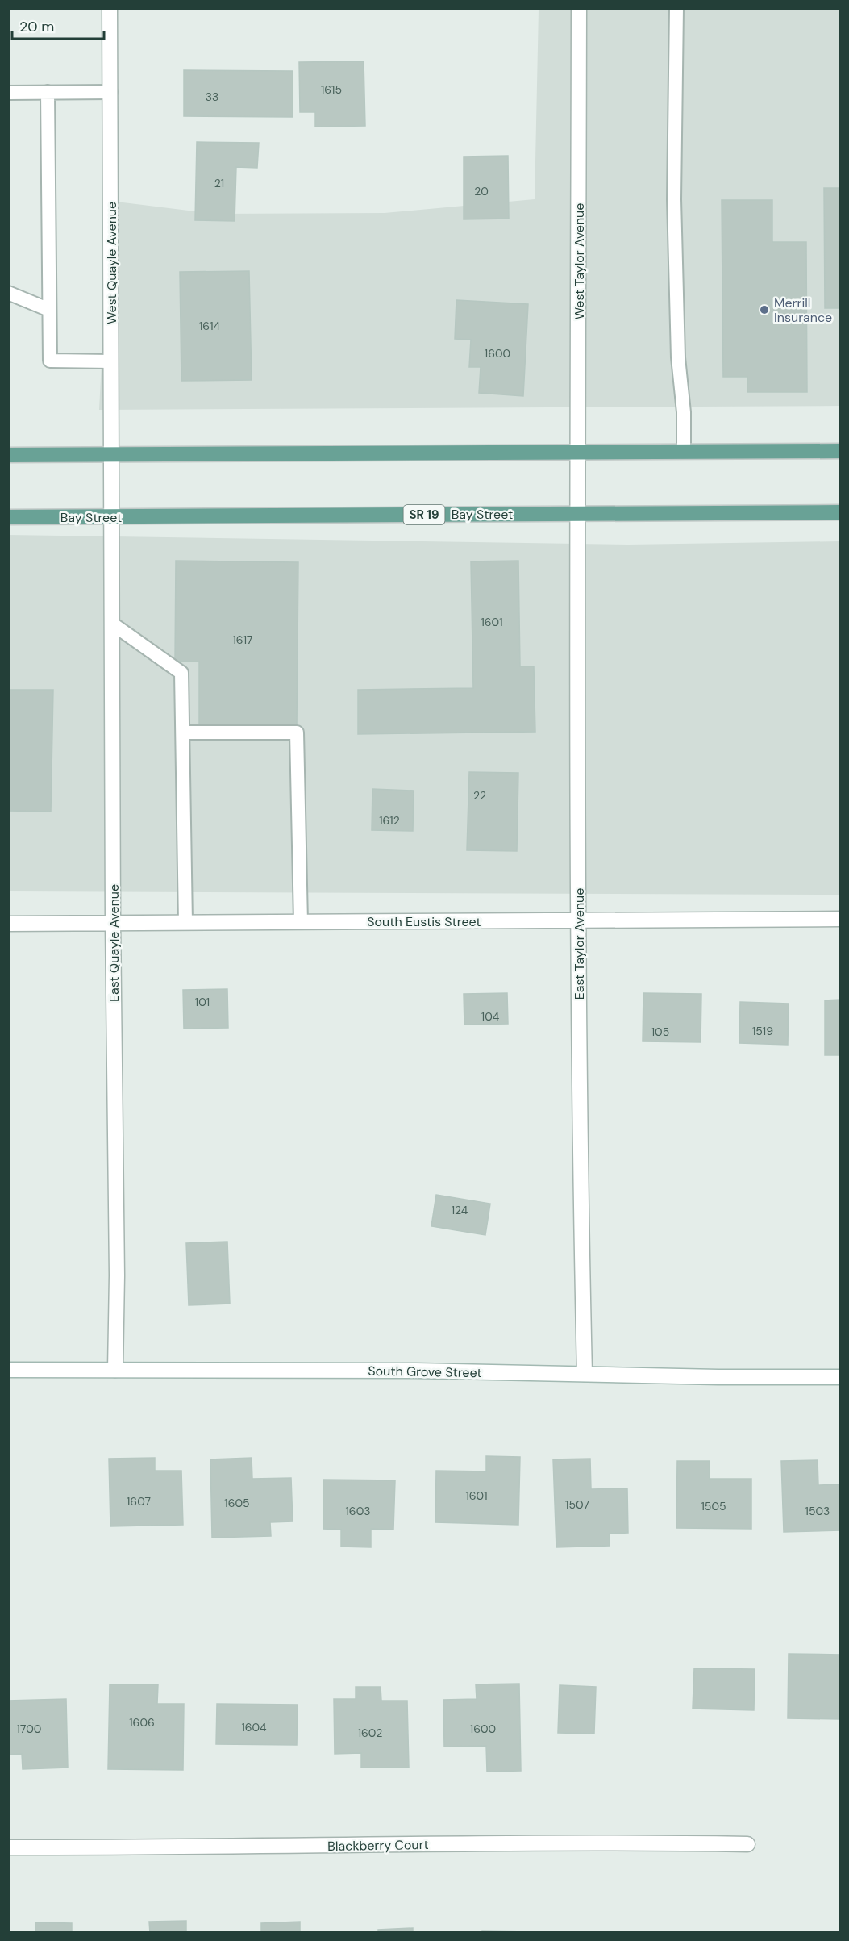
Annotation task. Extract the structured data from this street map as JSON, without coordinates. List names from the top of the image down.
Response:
{
  "streets": {
    "main road": ["Bay Street", "SR 19"],
    "street": [
      "West Taylor Avenue",
      "West Quayle Avenue",
      "South Eustis Street",
      "East Quayle Avenue",
      "East Taylor Avenue",
      "South Grove Street",
      "Blackberry Court"
    ]
  },
  "crossings": [
    ["West Taylor Avenue", "Bay Street"],
    ["West Taylor Avenue", "East Taylor Avenue"],
    ["West Quayle Avenue", "Bay Street"],
    ["West Quayle Avenue", "East Quayle Avenue"],
    ["Bay Street", "East Quayle Avenue"],
    ["Bay Street", "East Taylor Avenue"],
    ["South Eustis Street", "East Quayle Avenue"],
    ["South Eustis Street", "East Taylor Avenue"],
    ["East Quayle Avenue", "South Grove Street"],
    ["East Taylor Avenue", "South Grove Street"]
  ],
  "places": ["Merrill Insurance"],
  "house_numbers": [
    "1615",
    "33",
    "21",
    "20",
    "1614",
    "1600",
    "1601",
    "1617",
    "22",
    "1612",
    "101",
    "104",
    "1519",
    "105",
    "124",
    "1601",
    "1607",
    "1605",
    "1507",
    "1505",
    "1603",
    "1503",
    "1606",
    "1604",
    "1700",
    "1600",
    "1602"
  ],
  "scale_bar": "20 m"
}
